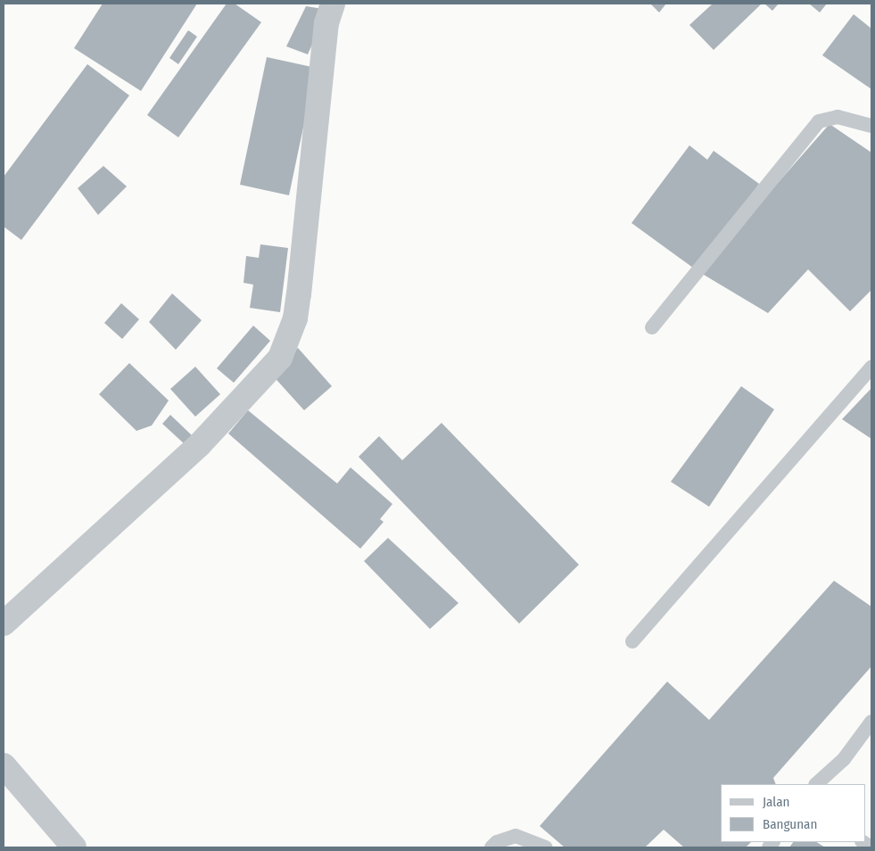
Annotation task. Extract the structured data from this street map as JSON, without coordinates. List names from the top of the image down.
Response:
{
  "legend": ["Jalan", "Bangunan"]
}
